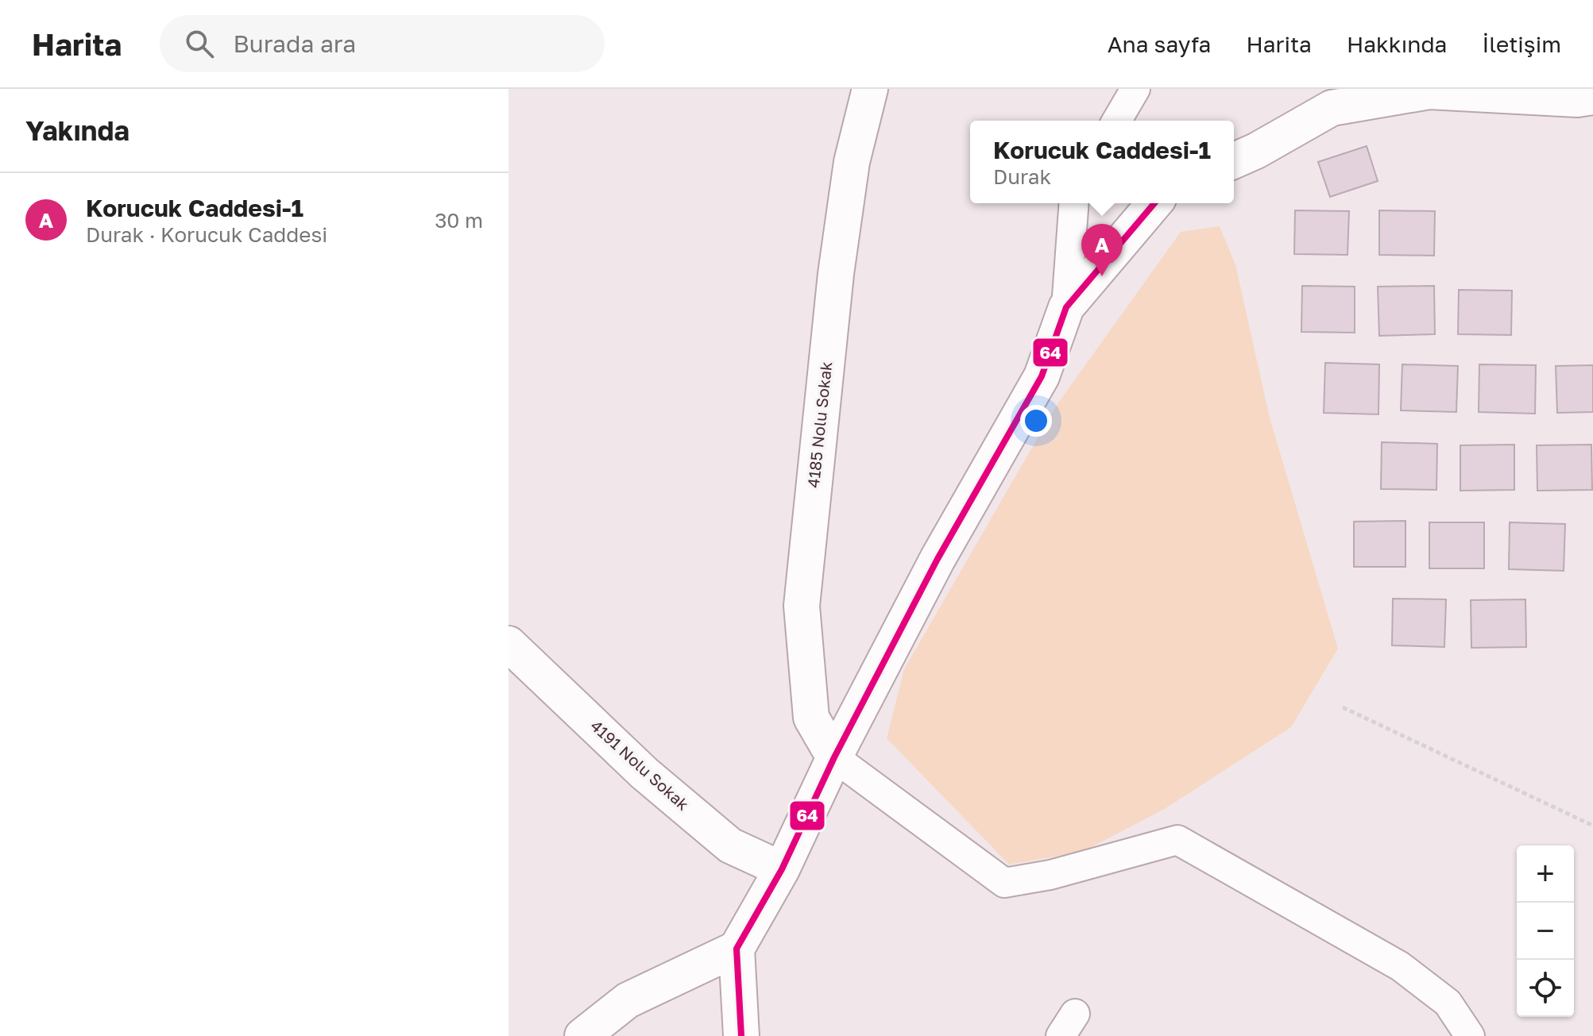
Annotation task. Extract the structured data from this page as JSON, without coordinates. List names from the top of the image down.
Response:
{
  "streets": {
    "street": ["4185 Nolu Sokak", "4191 Nolu Sokak"]
  },
  "lines": ["transit line 64"],
  "page": {
    "header": "Harita",
    "search": "Burada ara",
    "nav": [
      "Ana sayfa",
      "Harita",
      "Hakkında",
      "İletişim"
    ],
    "heading": "Yakında",
    "popup": ["Korucuk Caddesi-1", "Durak"],
    "list": [
      {
        "mark": "A",
        "name": "Korucuk Caddesi-1",
        "note": "Durak · Korucuk Caddesi",
        "value": "30 m"
      }
    ],
    "pins": "A",
    "map_buttons": ["+", "−"]
  }
}
